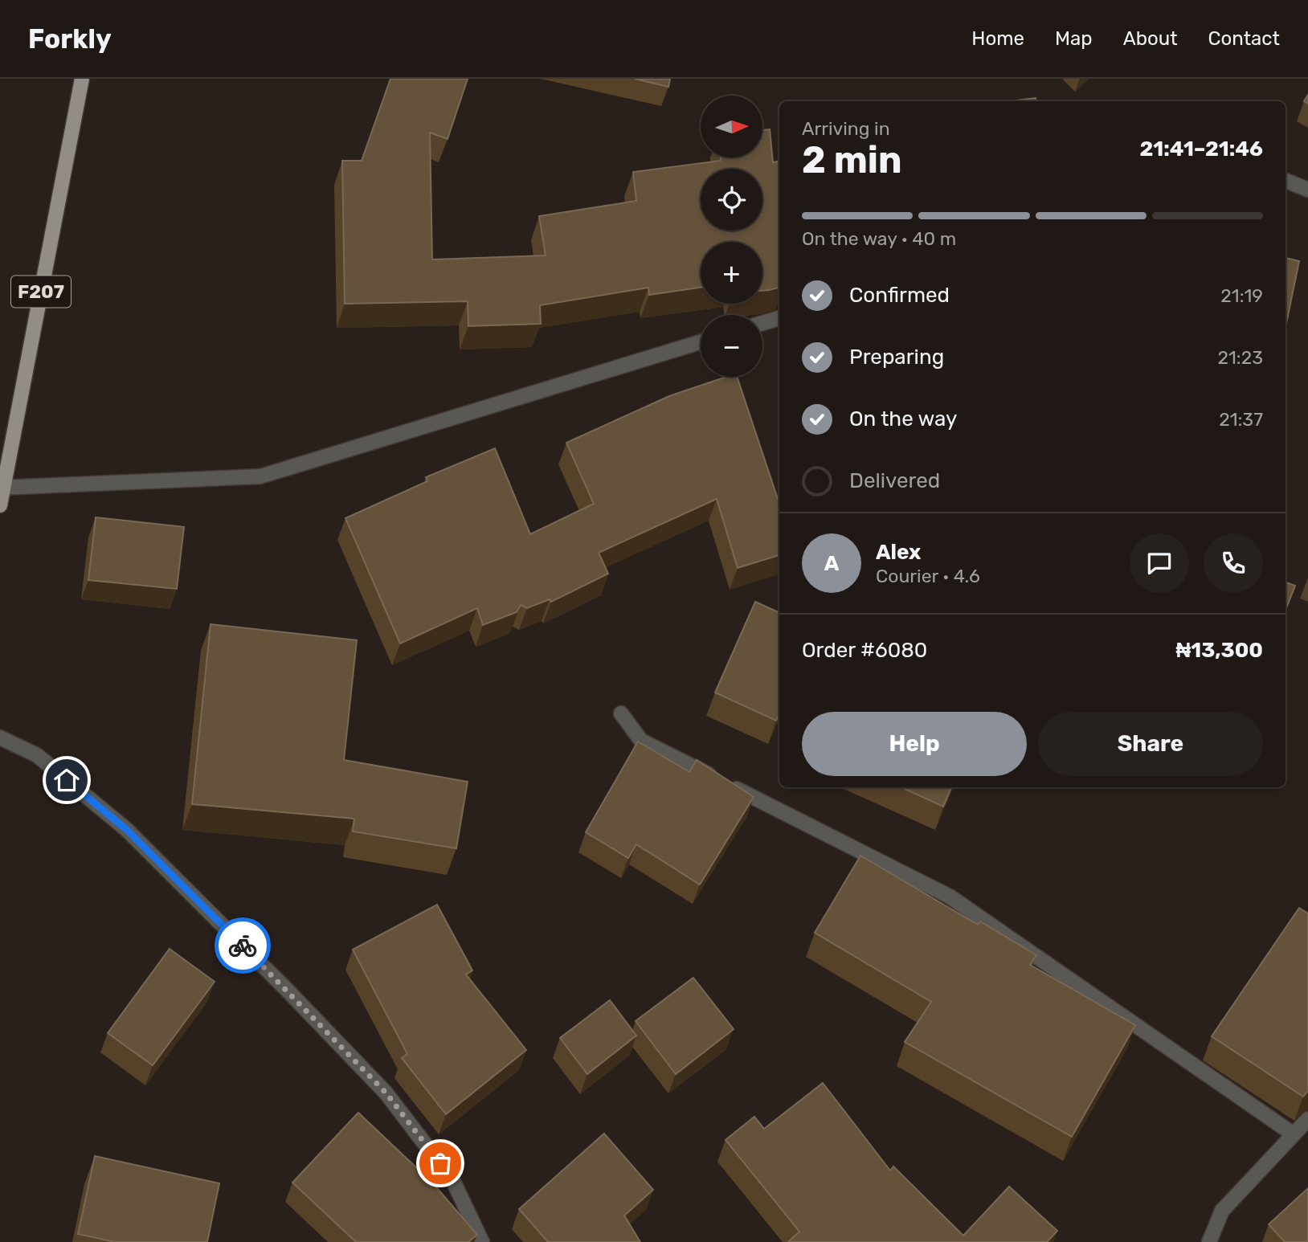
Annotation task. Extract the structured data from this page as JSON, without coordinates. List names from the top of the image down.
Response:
{
  "streets": {
    "main road": ["F207"]
  },
  "north": "right",
  "page": {
    "header": "Forkly",
    "nav": [
      "Home",
      "Map",
      "About",
      "Contact"
    ],
    "map_buttons": ["+", "−"],
    "heading": ["2 min", "Arriving in", "21:41–21:46"],
    "panel": [
      "Alex",
      "Courier · 4.6",
      "Order #6080",
      "₦13,300"
    ],
    "bar": "On the way · 40 m",
    "list": [
      ["Confirmed", "21:19"],
      ["Preparing", "21:23"],
      ["On the way", "21:37"],
      "Delivered"
    ],
    "round": "A",
    "buttons": ["Help", "Share"]
  }
}
